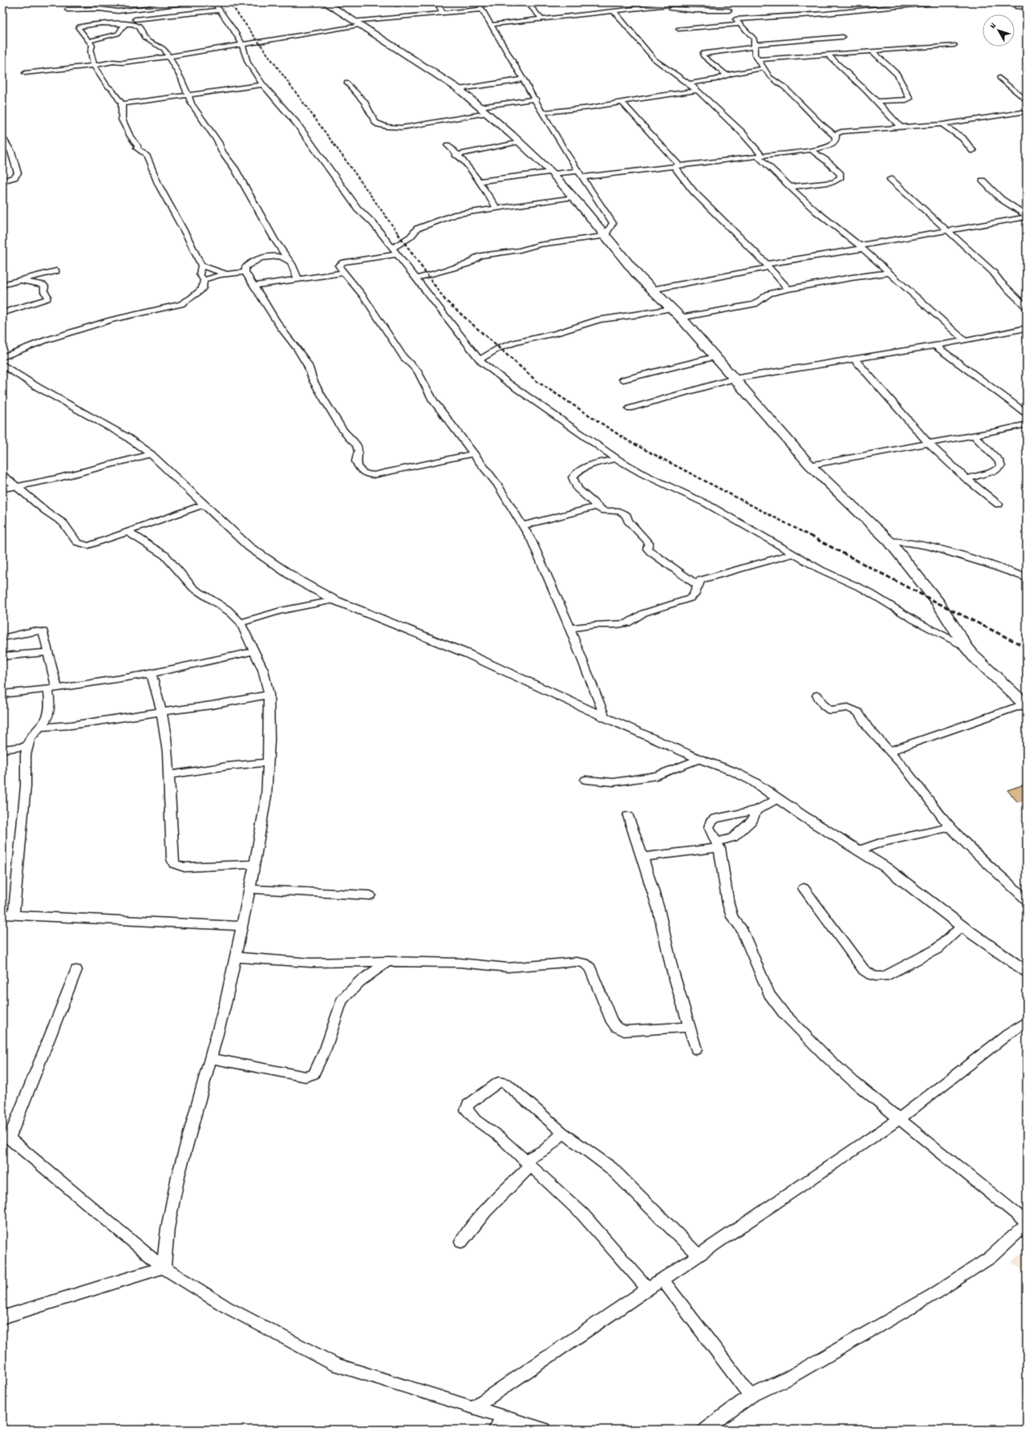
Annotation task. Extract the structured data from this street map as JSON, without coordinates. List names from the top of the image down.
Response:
{
  "north": "top left"
}
